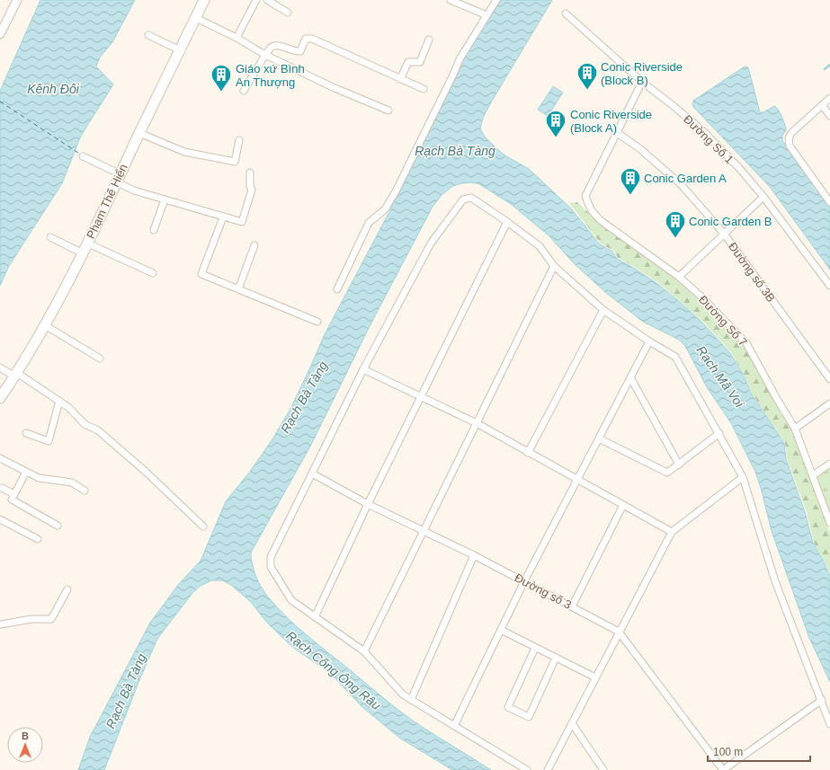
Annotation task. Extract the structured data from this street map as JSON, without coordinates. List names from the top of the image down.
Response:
{
  "streets": {
    "main road": ["Phạm Thế Hiển"],
    "street": [
      "Đường Số 1",
      "Đường số 3B",
      "Đường Số 7",
      "Đường số 3"
    ]
  },
  "crossings": [
    ["Đường số 3B", "Đường Số 7"]
  ],
  "water": [
    "Kênh Đôi",
    "Rạch Bà Tàng",
    "Rạch Mã Voi",
    "Rạch Cống Ông Râu"
  ],
  "places": {
    "building": [
      "Conic Riverside (Block B)",
      "Giáo xứ Bình An Thượng",
      "Conic Riverside (Block A)",
      "Conic Garden A",
      "Conic Garden B"
    ]
  },
  "scale_bar": "100 m",
  "north": "top"
}
